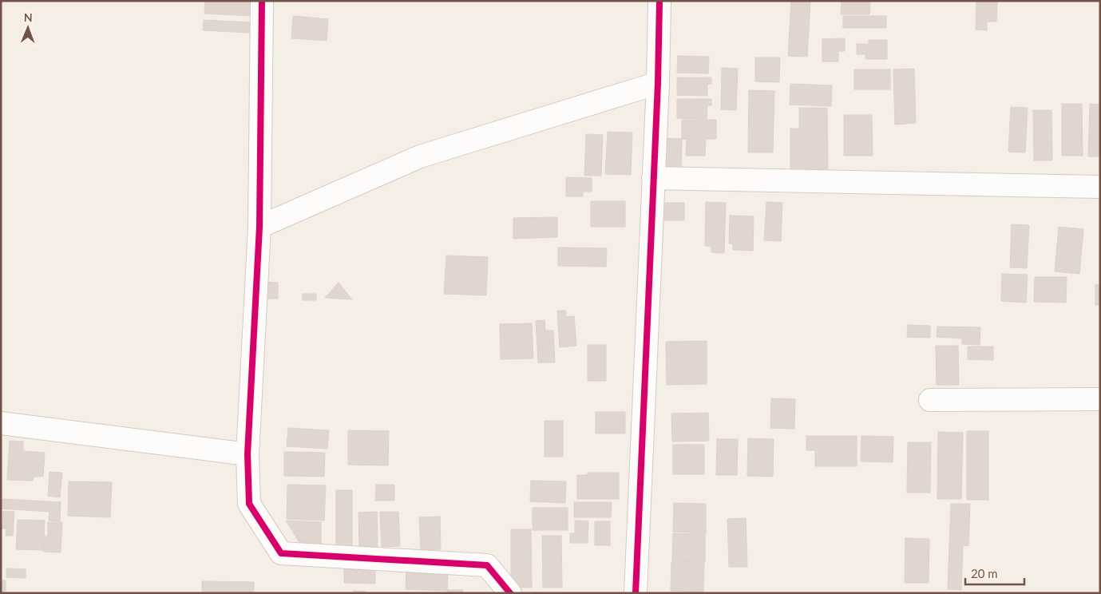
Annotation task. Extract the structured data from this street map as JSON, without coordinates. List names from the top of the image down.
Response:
{
  "scale_bar": "20 m",
  "north": "top"
}
